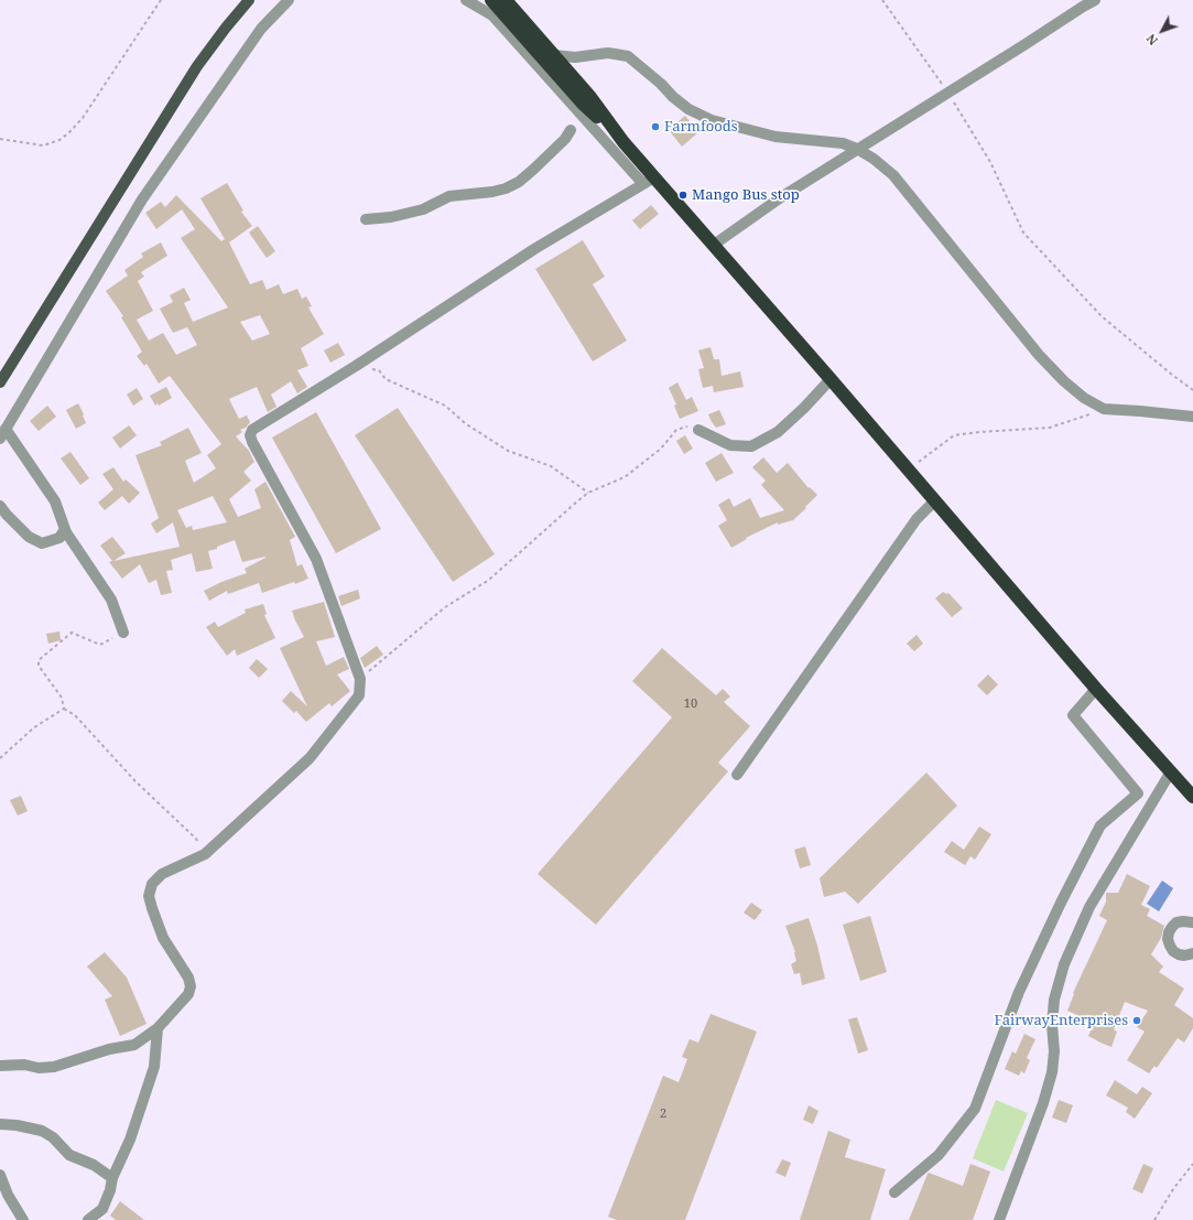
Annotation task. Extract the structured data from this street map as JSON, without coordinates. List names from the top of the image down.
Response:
{
  "places": ["Farmfoods", "Mango Bus stop", "FairwayEnterprises"],
  "house_numbers": ["10", "2"],
  "north": "bottom left"
}
